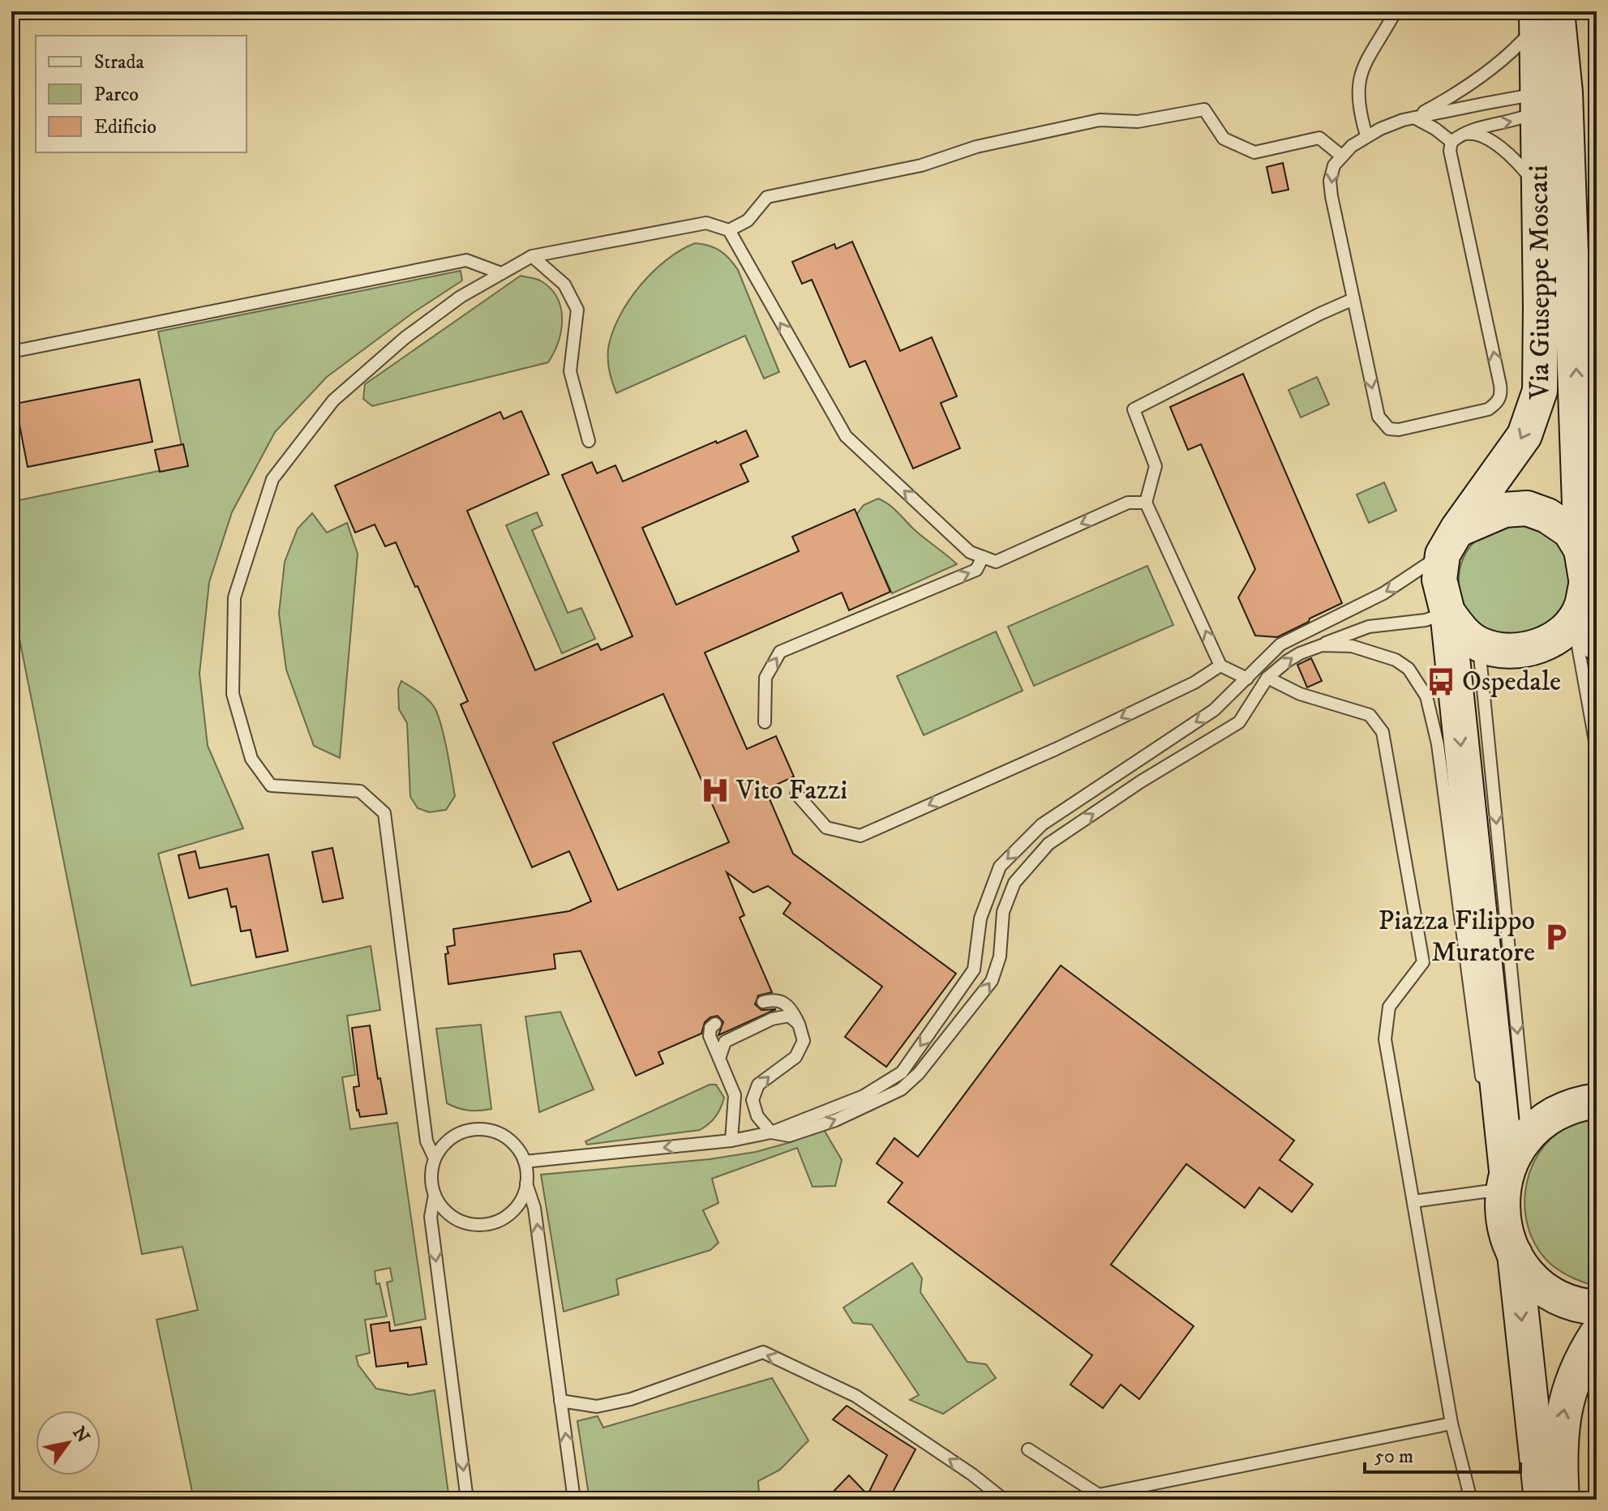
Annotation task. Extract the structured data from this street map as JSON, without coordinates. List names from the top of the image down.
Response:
{
  "streets": {
    "street": ["Via Giuseppe Moscati"]
  },
  "places": {
    "bus stop": ["Ospedale"],
    "hospital": ["Vito Fazzi"],
    "parking": ["Piazza Filippo Muratore"]
  },
  "legend": ["Strada", "Parco", "Edificio"],
  "scale_bar": "50 m",
  "north": "top right"
}
